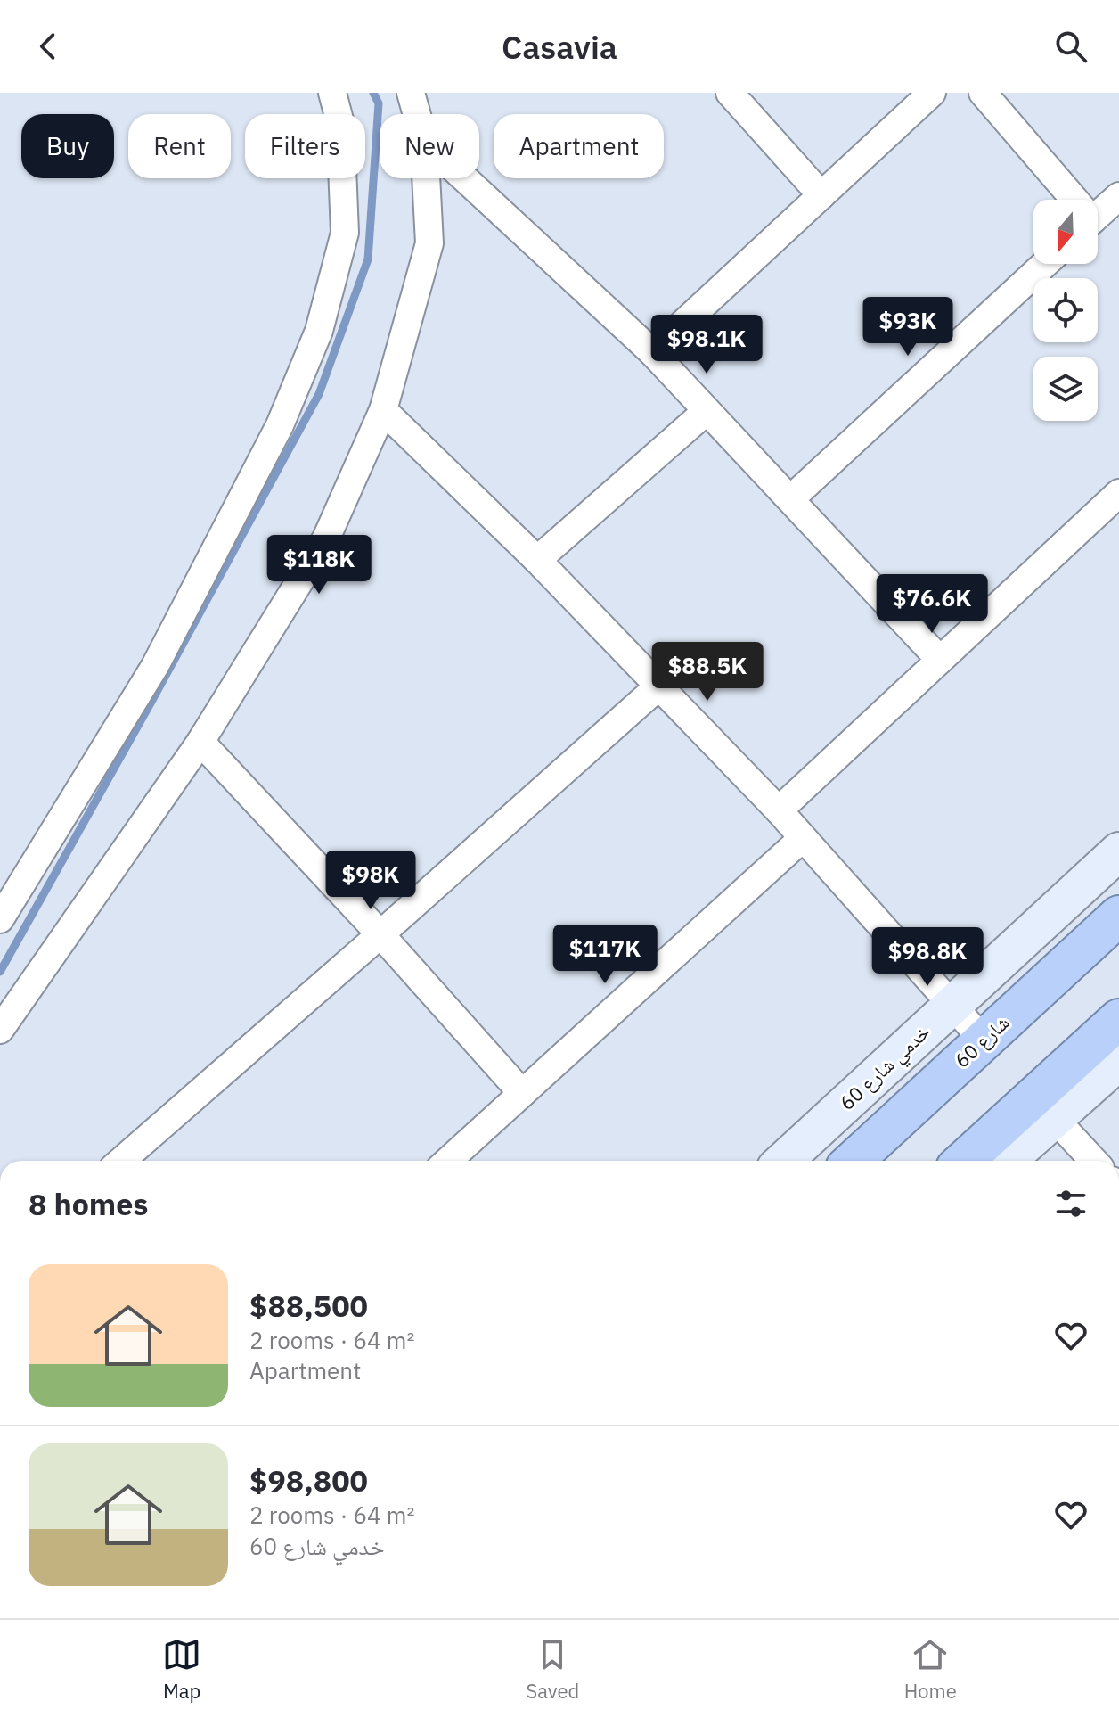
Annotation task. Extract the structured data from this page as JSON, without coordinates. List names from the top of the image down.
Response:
{
  "streets": {
    "highway": ["شارع 60"],
    "main road": ["خدمي شارع 60"]
  },
  "north": "bottom",
  "page": {
    "header": "Casavia",
    "chip": [
      "Buy",
      "Rent",
      "Filters",
      "New",
      "Apartment"
    ],
    "price": [
      "$93K",
      "$98.1K",
      "$118K",
      "$76.6K",
      "$88.5K",
      "$98K",
      "$117K",
      "$98.8K"
    ],
    "heading": "8 homes",
    "list": [
      {
        "name": "$88,500",
        "note": "2 rooms · 64 m² · Apartment"
      },
      {
        "name": "$98,800",
        "note": "2 rooms · 64 m² · خدمي شارع 60"
      }
    ],
    "tabs": ["Map", "Saved", "Home"]
  }
}
